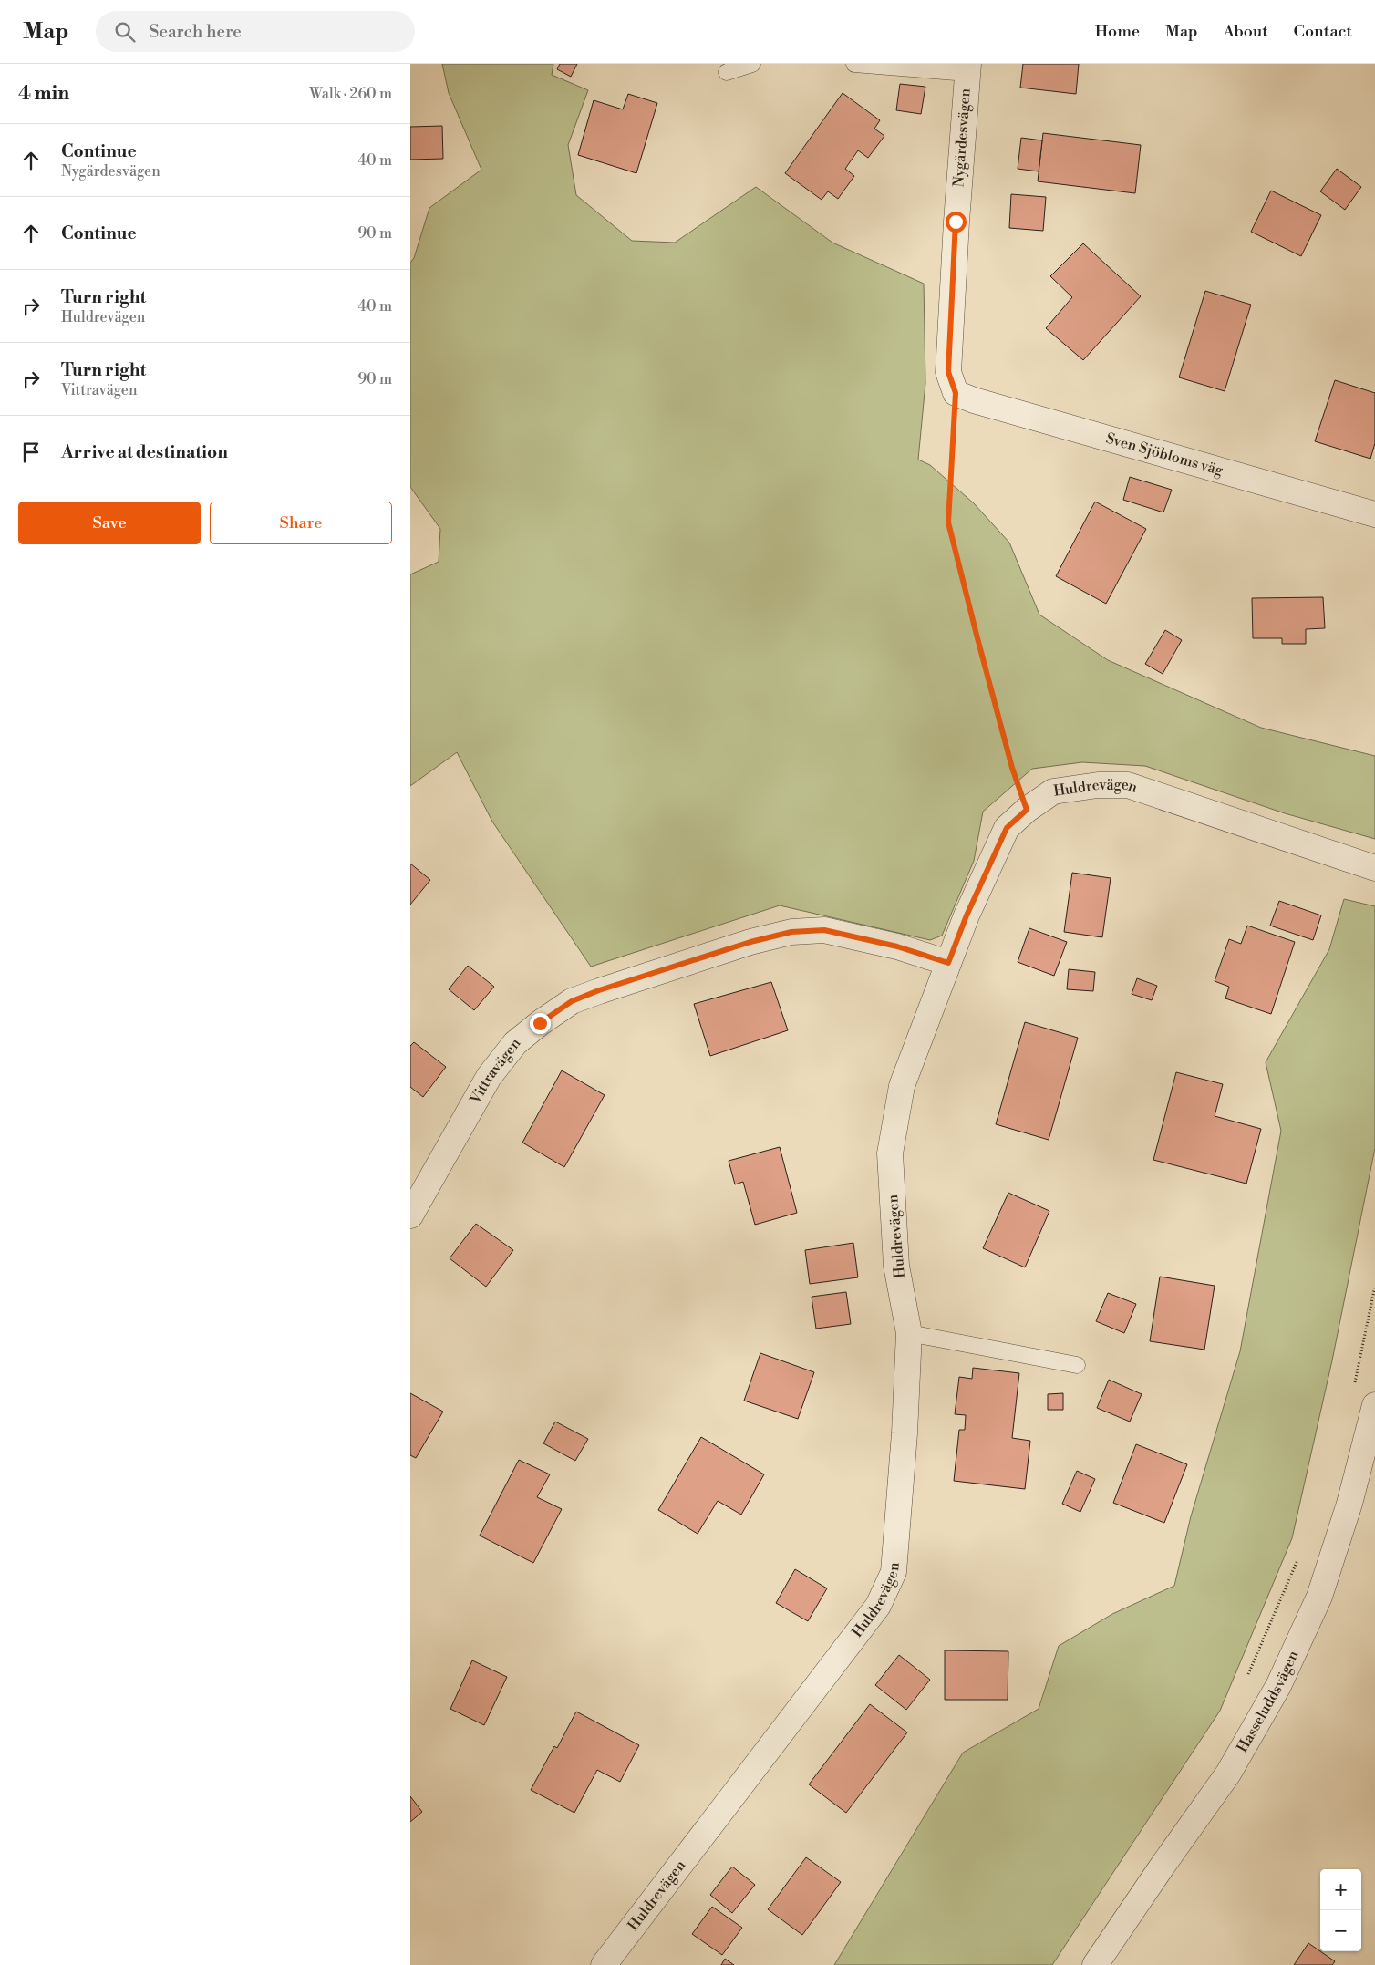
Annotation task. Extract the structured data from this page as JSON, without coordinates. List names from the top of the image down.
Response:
{
  "streets": {
    "street": [
      "Nygärdesvägen",
      "Sven Sjöbloms väg",
      "Huldrevägen",
      "Vittravägen",
      "Hasseluddsvägen"
    ]
  },
  "crossings": [
    ["Nygärdesvägen", "Sven Sjöbloms väg"],
    ["Huldrevägen", "Vittravägen"]
  ],
  "page": {
    "header": "Map",
    "search": "Search here",
    "nav": [
      "Home",
      "Map",
      "About",
      "Contact"
    ],
    "heading": ["4 min", "Walk · 260 m"],
    "list": [
      ["Continue", "Nygärdesvägen", "40 m"],
      ["Continue", "90 m"],
      ["Turn right", "Huldrevägen", "40 m"],
      ["Turn right", "Vittravägen", "90 m"],
      "Arrive at destination"
    ],
    "buttons": ["Save", "Share"],
    "map_buttons": ["+", "−"]
  }
}
